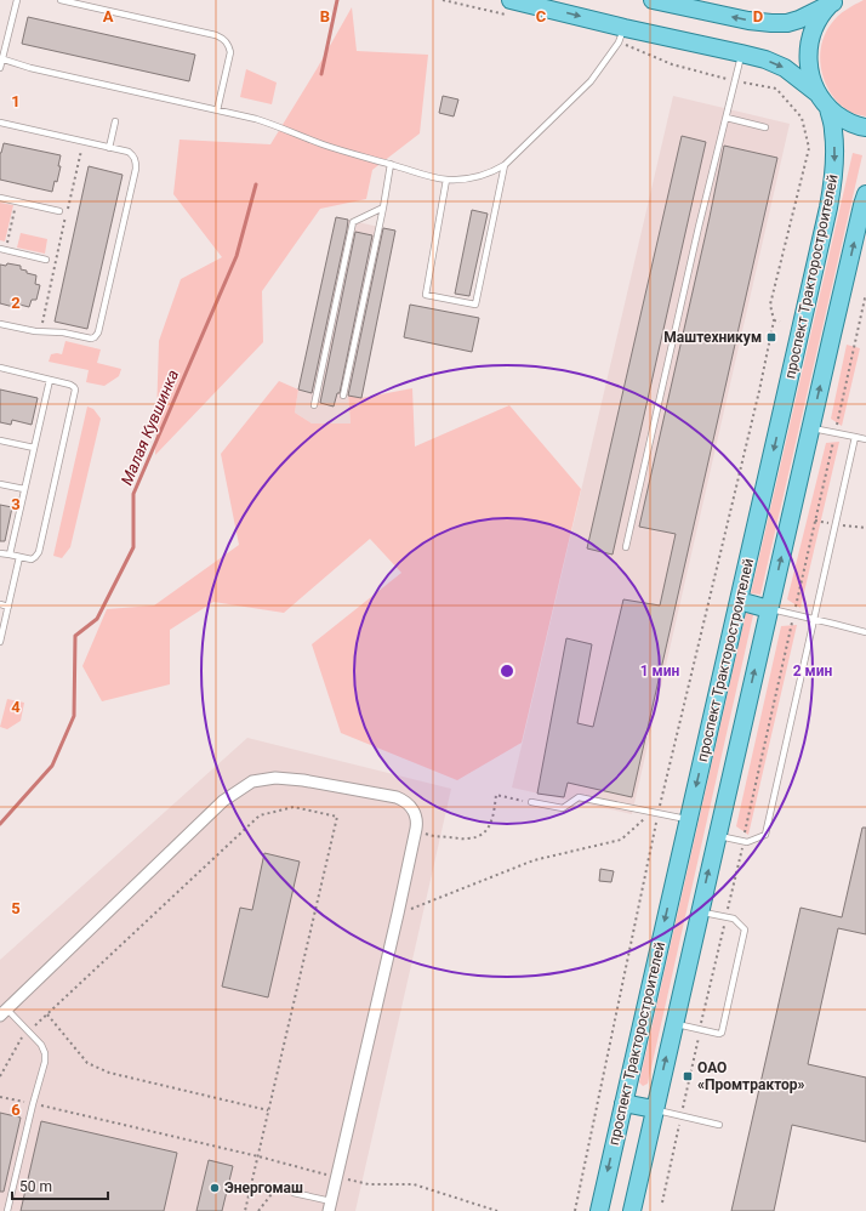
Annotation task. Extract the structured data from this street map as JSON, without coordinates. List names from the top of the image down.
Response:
{
  "streets": {
    "main road": ["проспект Тракторостроителей"]
  },
  "water": ["Малая Кувшинка"],
  "places": {
    "transit": ["Маштехникум", "ОАО «Промтрактор»"],
    "other": ["Энергомаш"]
  },
  "scale_bar": "50 m",
  "grid": {
    "columns": [
      "A",
      "B",
      "C",
      "D"
    ],
    "rows": [
      "1",
      "2",
      "3",
      "4",
      "5",
      "6"
    ]
  },
  "rings": ["1 мин", "2 мин"]
}
